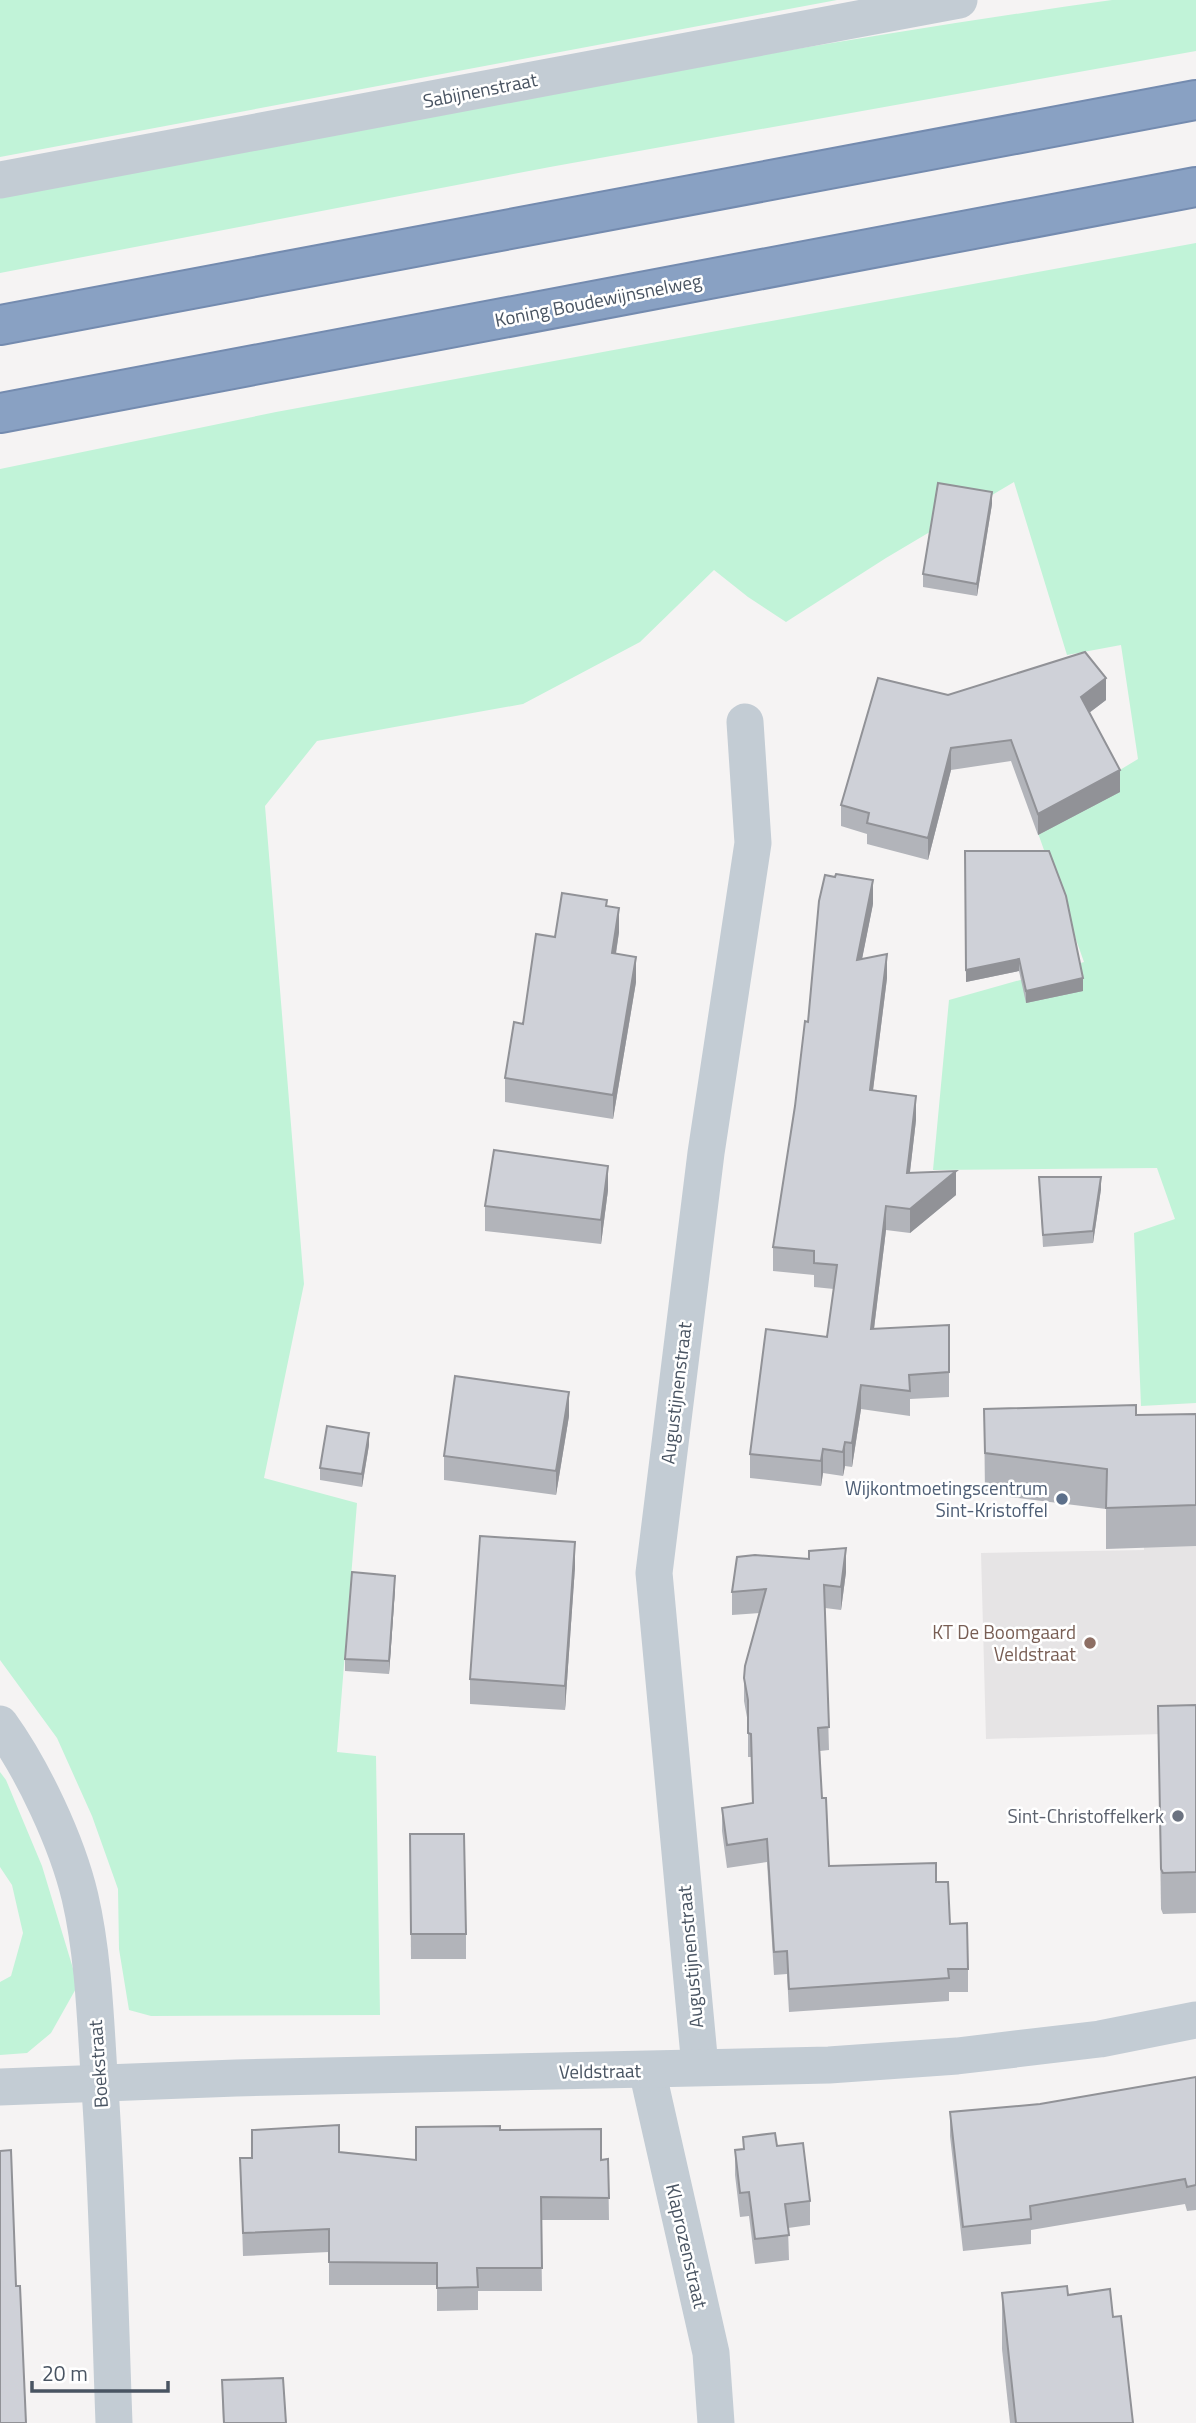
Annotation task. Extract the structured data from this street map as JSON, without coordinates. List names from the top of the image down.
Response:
{
  "streets": {
    "highway": ["Koning Boudewijnsnelweg"],
    "street": [
      "Sabijnenstraat",
      "Augustijnenstraat",
      "Boekstraat",
      "Veldstraat",
      "Klaprozenstraat"
    ]
  },
  "crossings": [
    ["Augustijnenstraat", "Veldstraat"],
    ["Boekstraat", "Veldstraat"],
    ["Veldstraat", "Klaprozenstraat"]
  ],
  "places": ["Wijkontmoetingscentrum Sint-Kristoffel", "KT De Boomgaard Veldstraat", "Sint-Christoffelkerk"],
  "scale_bar": "20 m"
}
